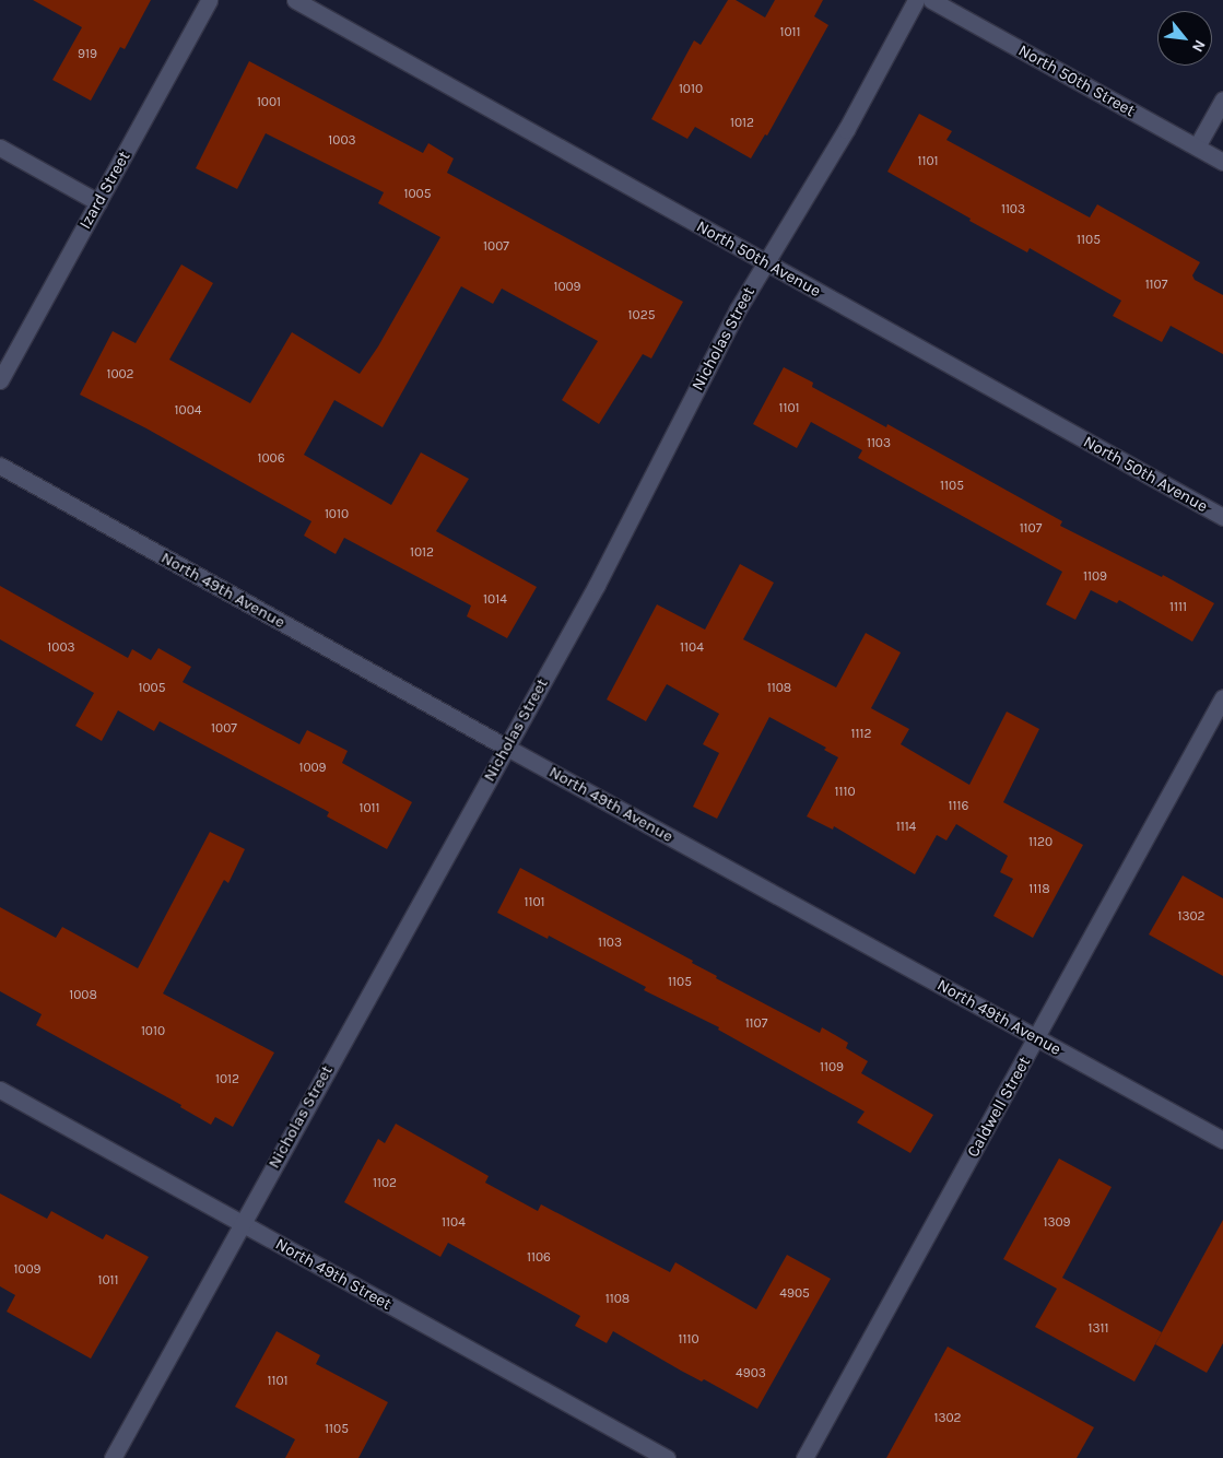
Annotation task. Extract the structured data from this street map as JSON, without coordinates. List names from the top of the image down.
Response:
{
  "streets": {
    "street": [
      "North 50th Street",
      "Izard Street",
      "North 50th Avenue",
      "Nicholas Street",
      "North 49th Avenue",
      "Caldwell Street",
      "North 49th Street"
    ]
  },
  "crossings": [
    ["North 50th Avenue", "Nicholas Street"],
    ["Nicholas Street", "North 49th Avenue"],
    ["Nicholas Street", "North 49th Street"],
    ["North 49th Avenue", "Caldwell Street"]
  ],
  "house_numbers": [
    "1011",
    "919",
    "1010",
    "1001",
    "1012",
    "1003",
    "1101",
    "1005",
    "1103",
    "1105",
    "1007",
    "1107",
    "1009",
    "1025",
    "1002",
    "1101",
    "1004",
    "1103",
    "1006",
    "1105",
    "1010",
    "1107",
    "1012",
    "1109",
    "1014",
    "1111",
    "1003",
    "1104",
    "1005",
    "1108",
    "1007",
    "1112",
    "1009",
    "1110",
    "1116",
    "1011",
    "1114",
    "1120",
    "1118",
    "1101",
    "1302",
    "1103",
    "1105",
    "1008",
    "1107",
    "1010",
    "1109",
    "1012",
    "1102",
    "1104",
    "1309",
    "1106",
    "1009",
    "1011",
    "4905",
    "1108",
    "1311",
    "1110",
    "4903",
    "1101",
    "1302",
    "1105"
  ],
  "north": "bottom right"
}
